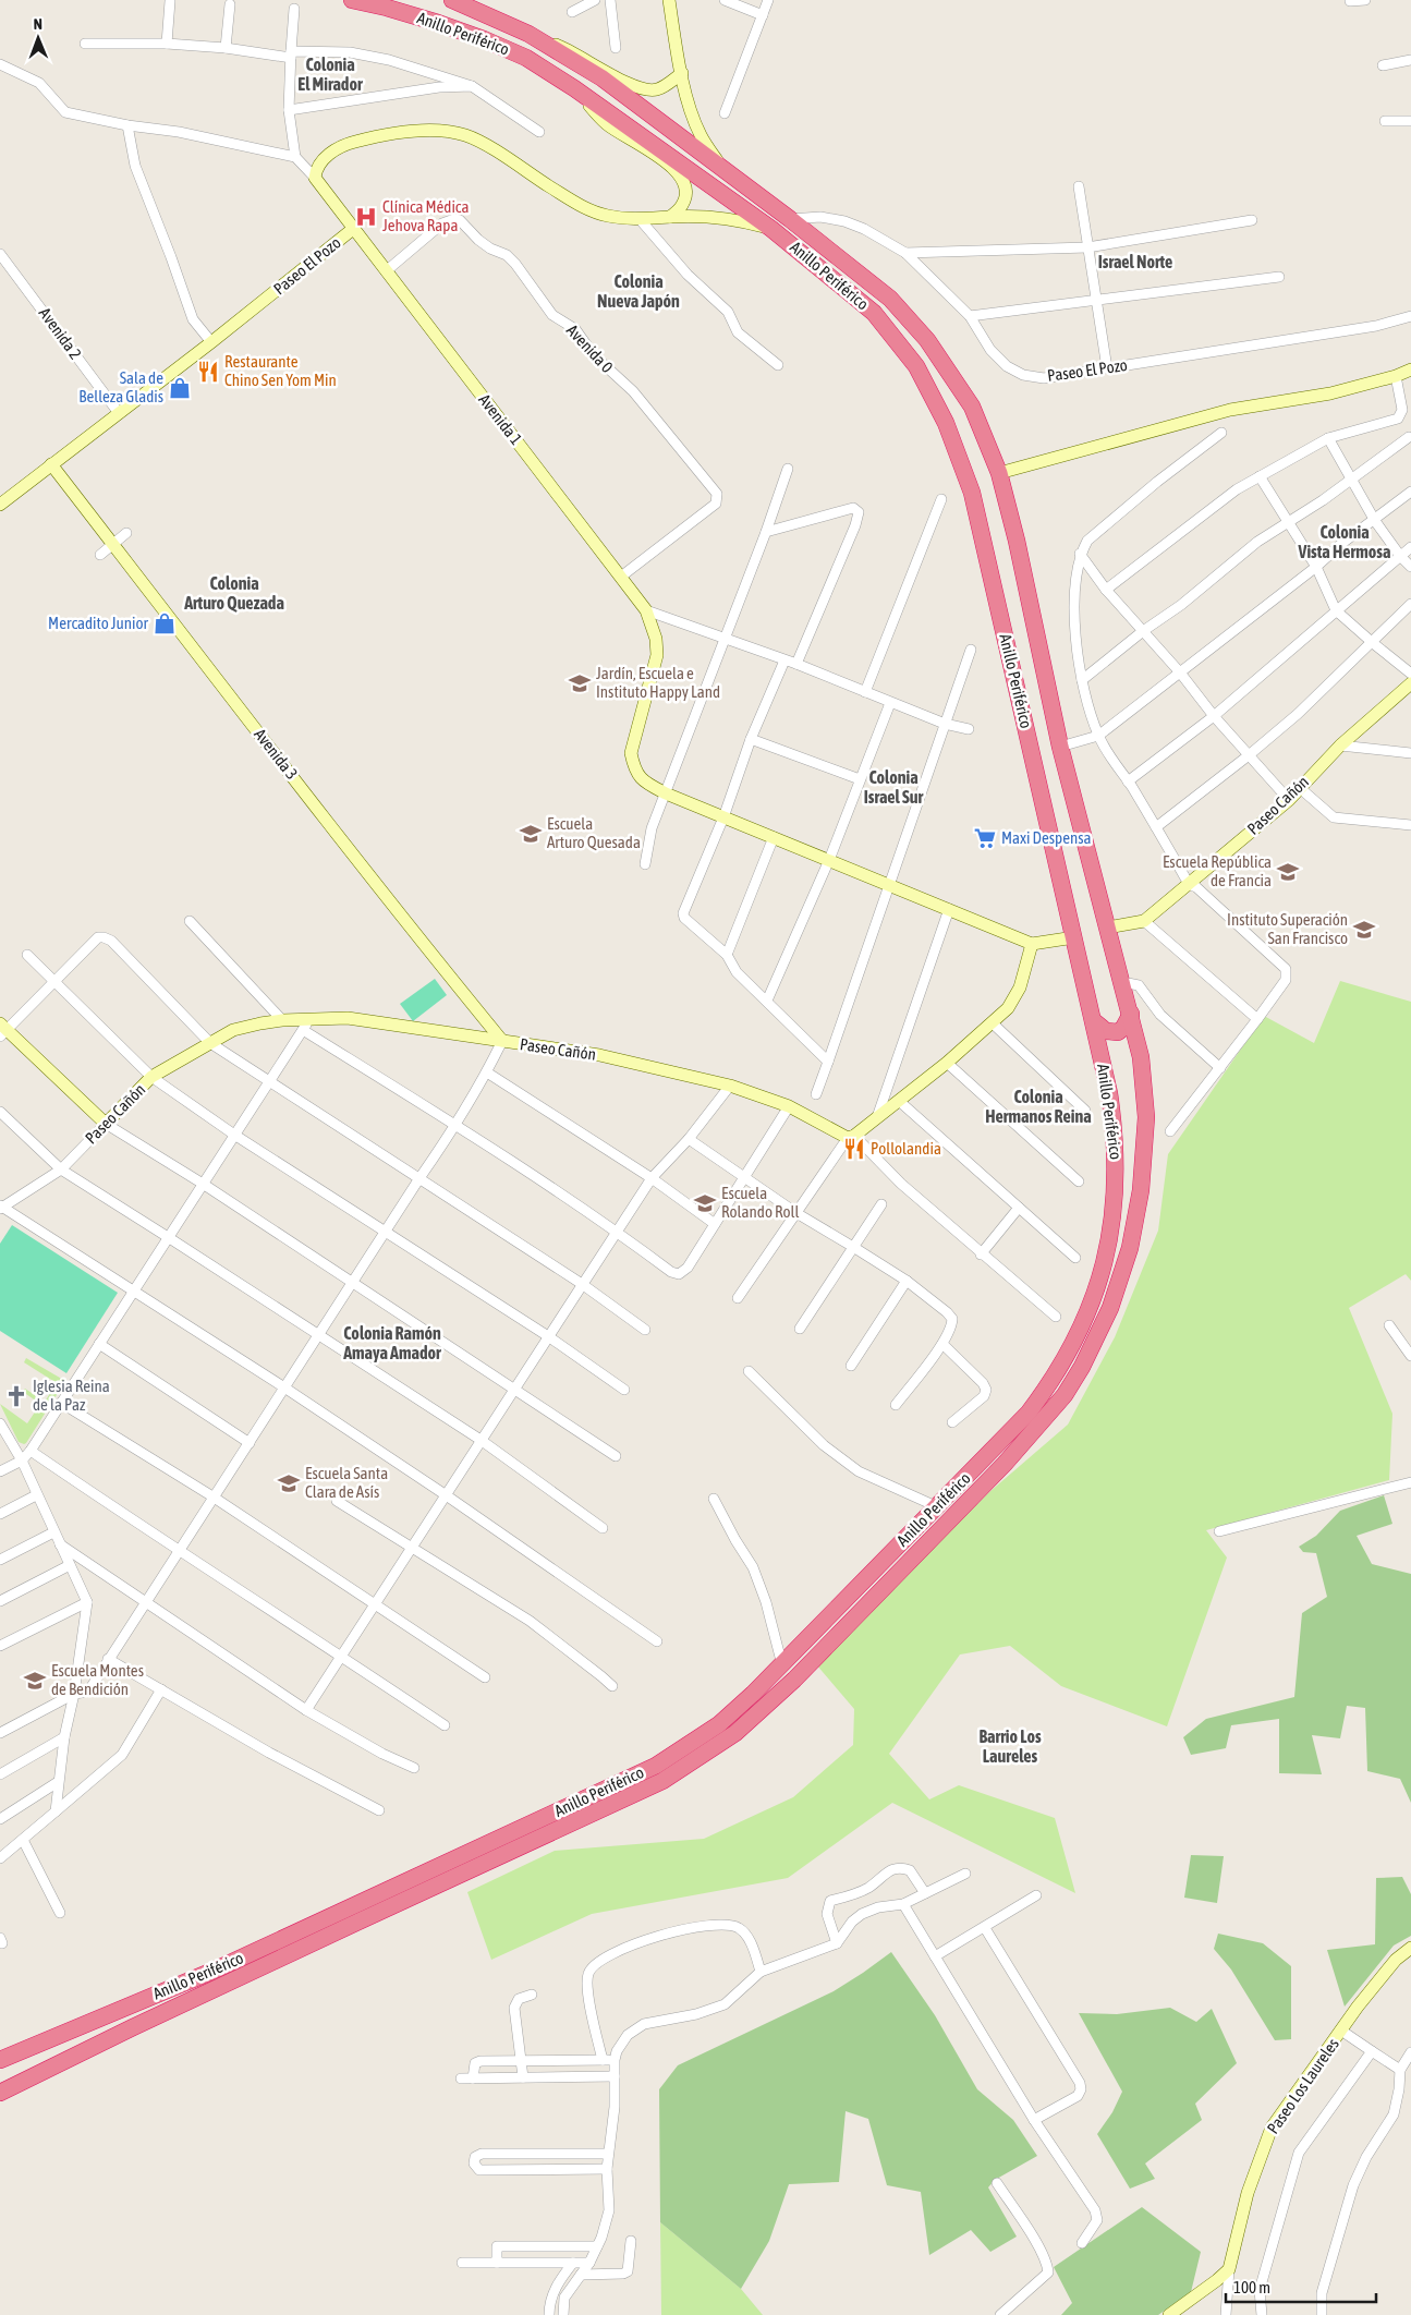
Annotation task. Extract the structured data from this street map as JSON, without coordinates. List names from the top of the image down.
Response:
{
  "streets": {
    "highway": ["Anillo Periférico"],
    "street": [
      "Paseo El Pozo",
      "Avenida 2",
      "Avenida 0",
      "Avenida 1",
      "Avenida 3",
      "Paseo Cañón",
      "Paseo Los Laureles"
    ]
  },
  "crossings": [
    ["Anillo Periférico", "Paseo El Pozo"],
    ["Anillo Periférico", "Paseo Cañón"],
    ["Paseo El Pozo", "Avenida 2"],
    ["Paseo El Pozo", "Avenida 1"],
    ["Paseo El Pozo", "Avenida 3"],
    ["Avenida 0", "Avenida 1"],
    ["Avenida 3", "Paseo Cañón"]
  ],
  "districts": [
    "Colonia El Mirador",
    "Israel Norte",
    "Colonia Nueva Japón",
    "Colonia Vista Hermosa",
    "Colonia Arturo Quezada",
    "Colonia Israel Sur",
    "Colonia Hermanos Reina",
    "Colonia Ramón Amaya Amador",
    "Barrio Los Laureles"
  ],
  "places": {
    "hospital": ["Clínica Médica Jehova Rapa"],
    "restaurant": ["Restaurante Chino Sen Yom Min", "Pollolandia"],
    "shop": ["Sala de Belleza Gladis", "Mercadito Junior"],
    "school or university": [
      "Jardín, Escuela e Instituto Happy Land",
      "Escuela Arturo Quesada",
      "Escuela República de Francia",
      "Instituto Superación San Francisco",
      "Escuela Rolando Roll",
      "Escuela Santa Clara de Asís",
      "Escuela Montes de Bendición"
    ],
    "supermarket": ["Maxi Despensa"],
    "church": ["Iglesia Reina de la Paz"]
  },
  "scale_bar": "100 m",
  "north": "top"
}
